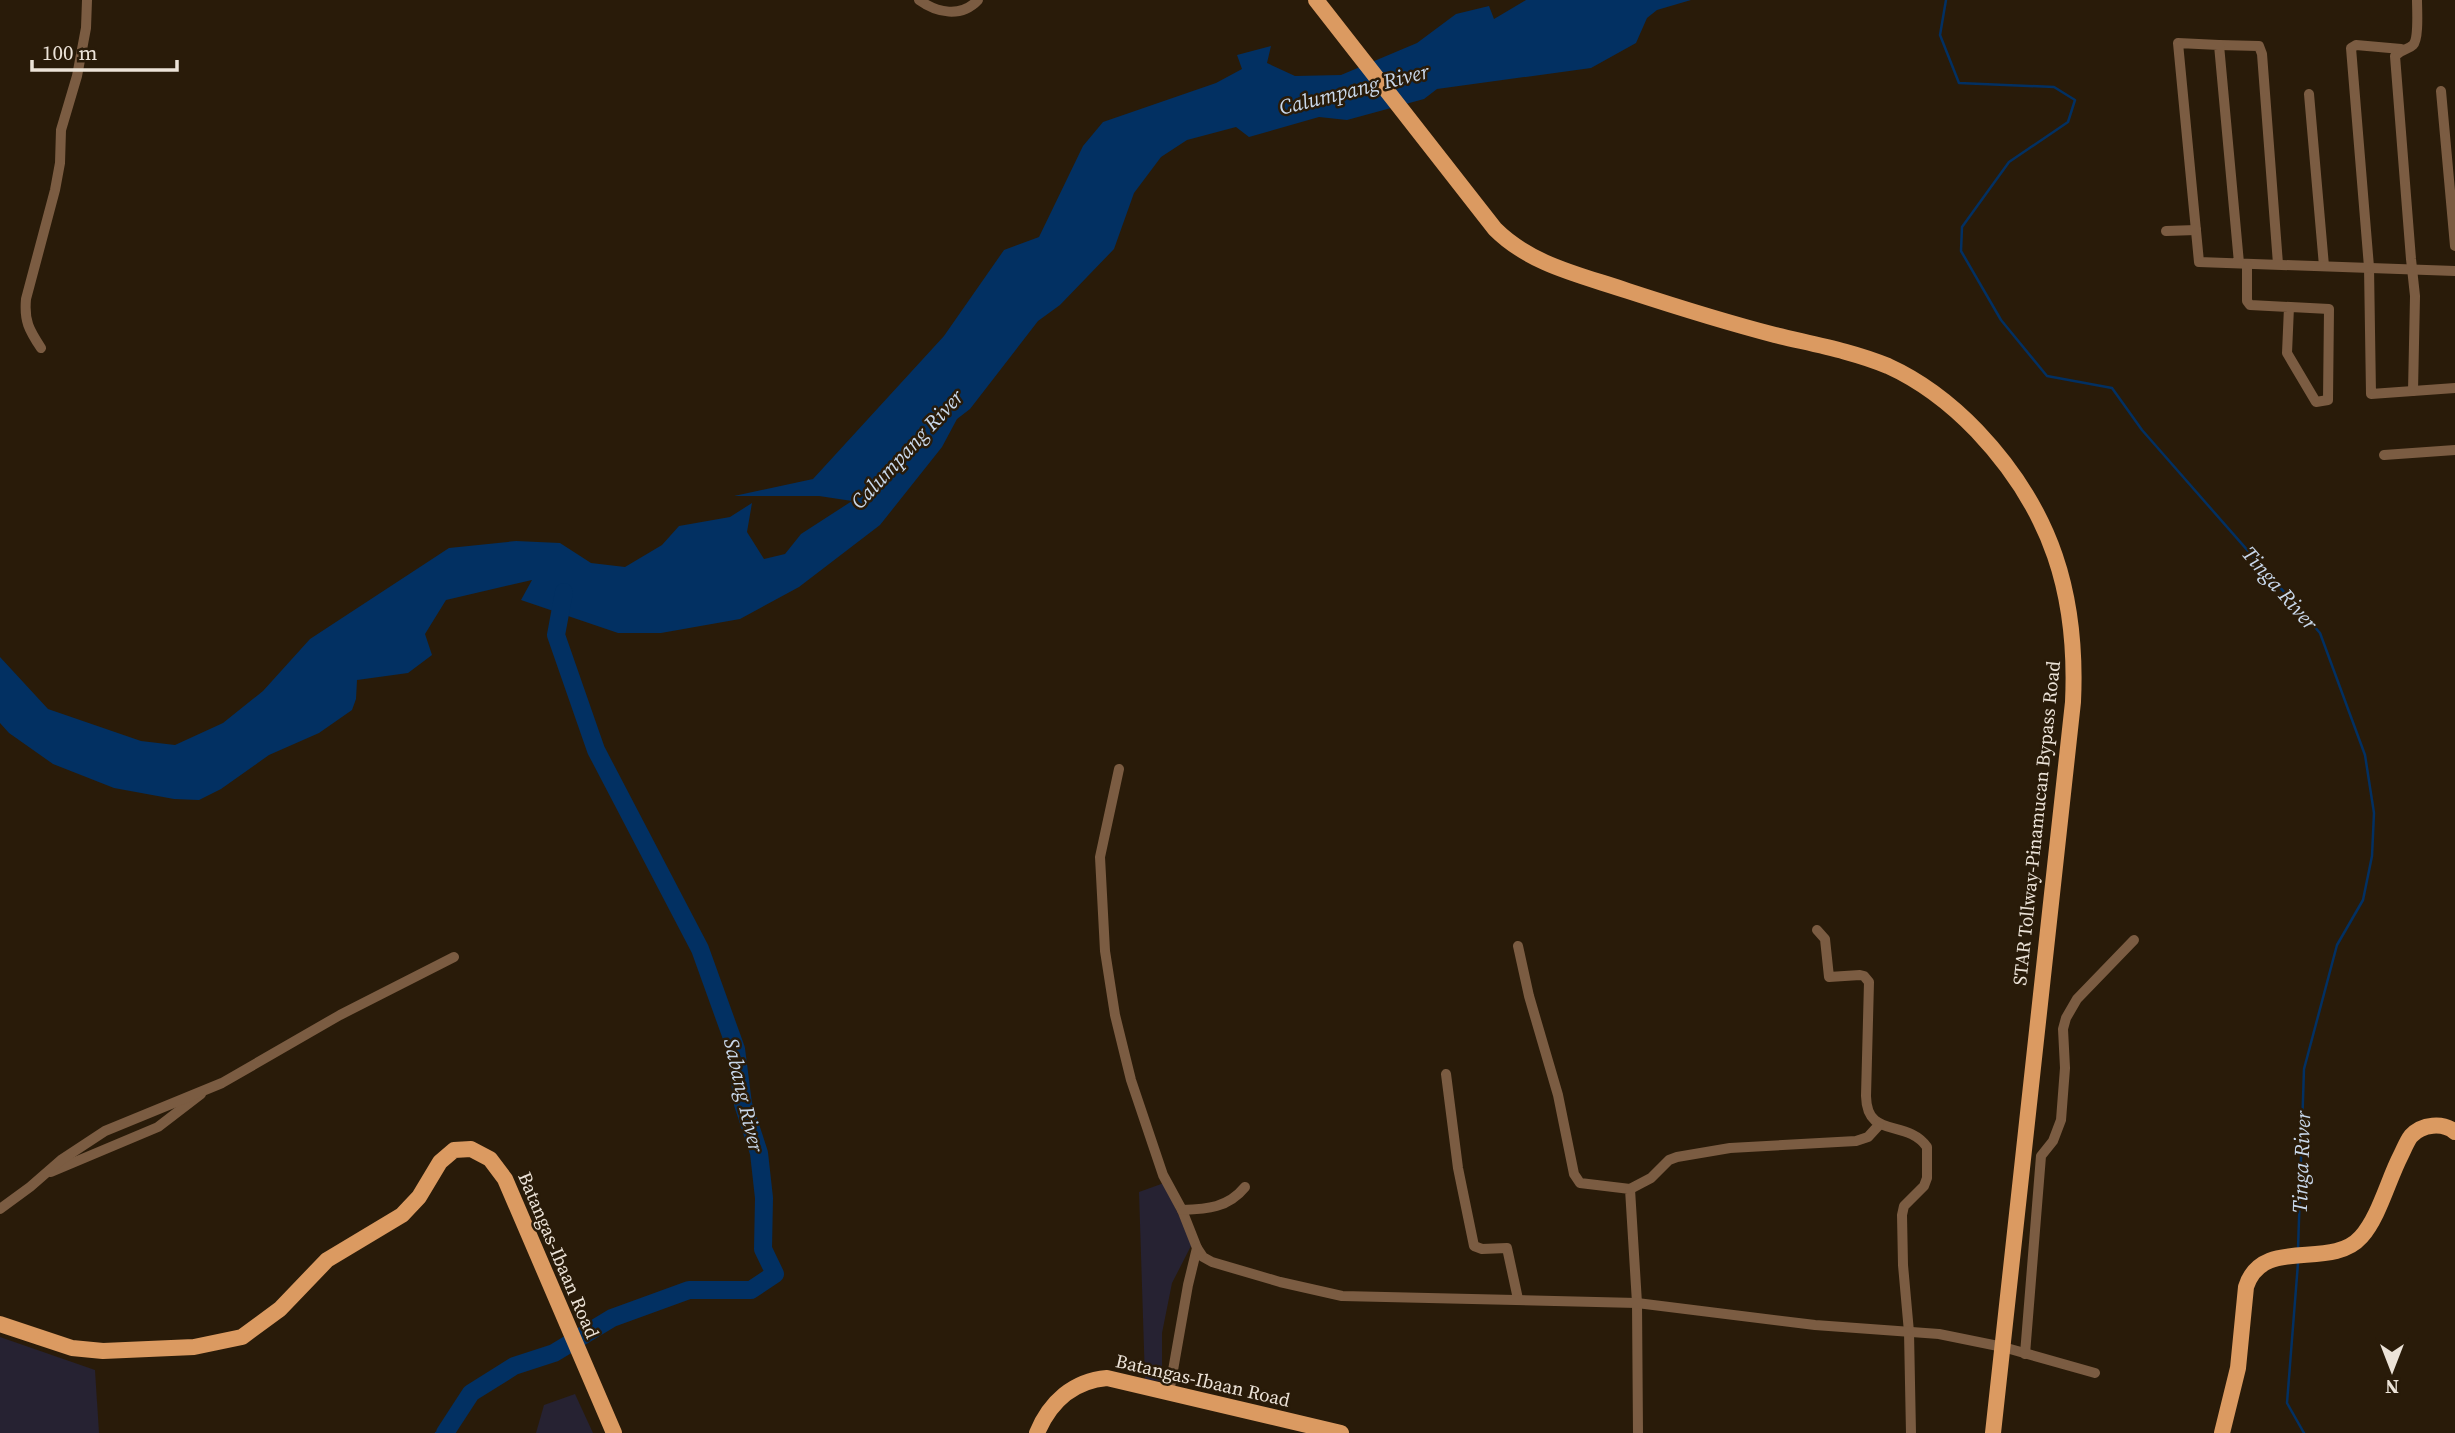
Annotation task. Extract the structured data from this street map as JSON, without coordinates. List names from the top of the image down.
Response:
{
  "streets": {
    "main road": ["STAR Tollway-Pinamucan Bypass Road", "Batangas-Ibaan Road"]
  },
  "water": ["Calumpang River", "Tinga River", "Sabang River"],
  "scale_bar": "100 m",
  "north": "bottom"
}
